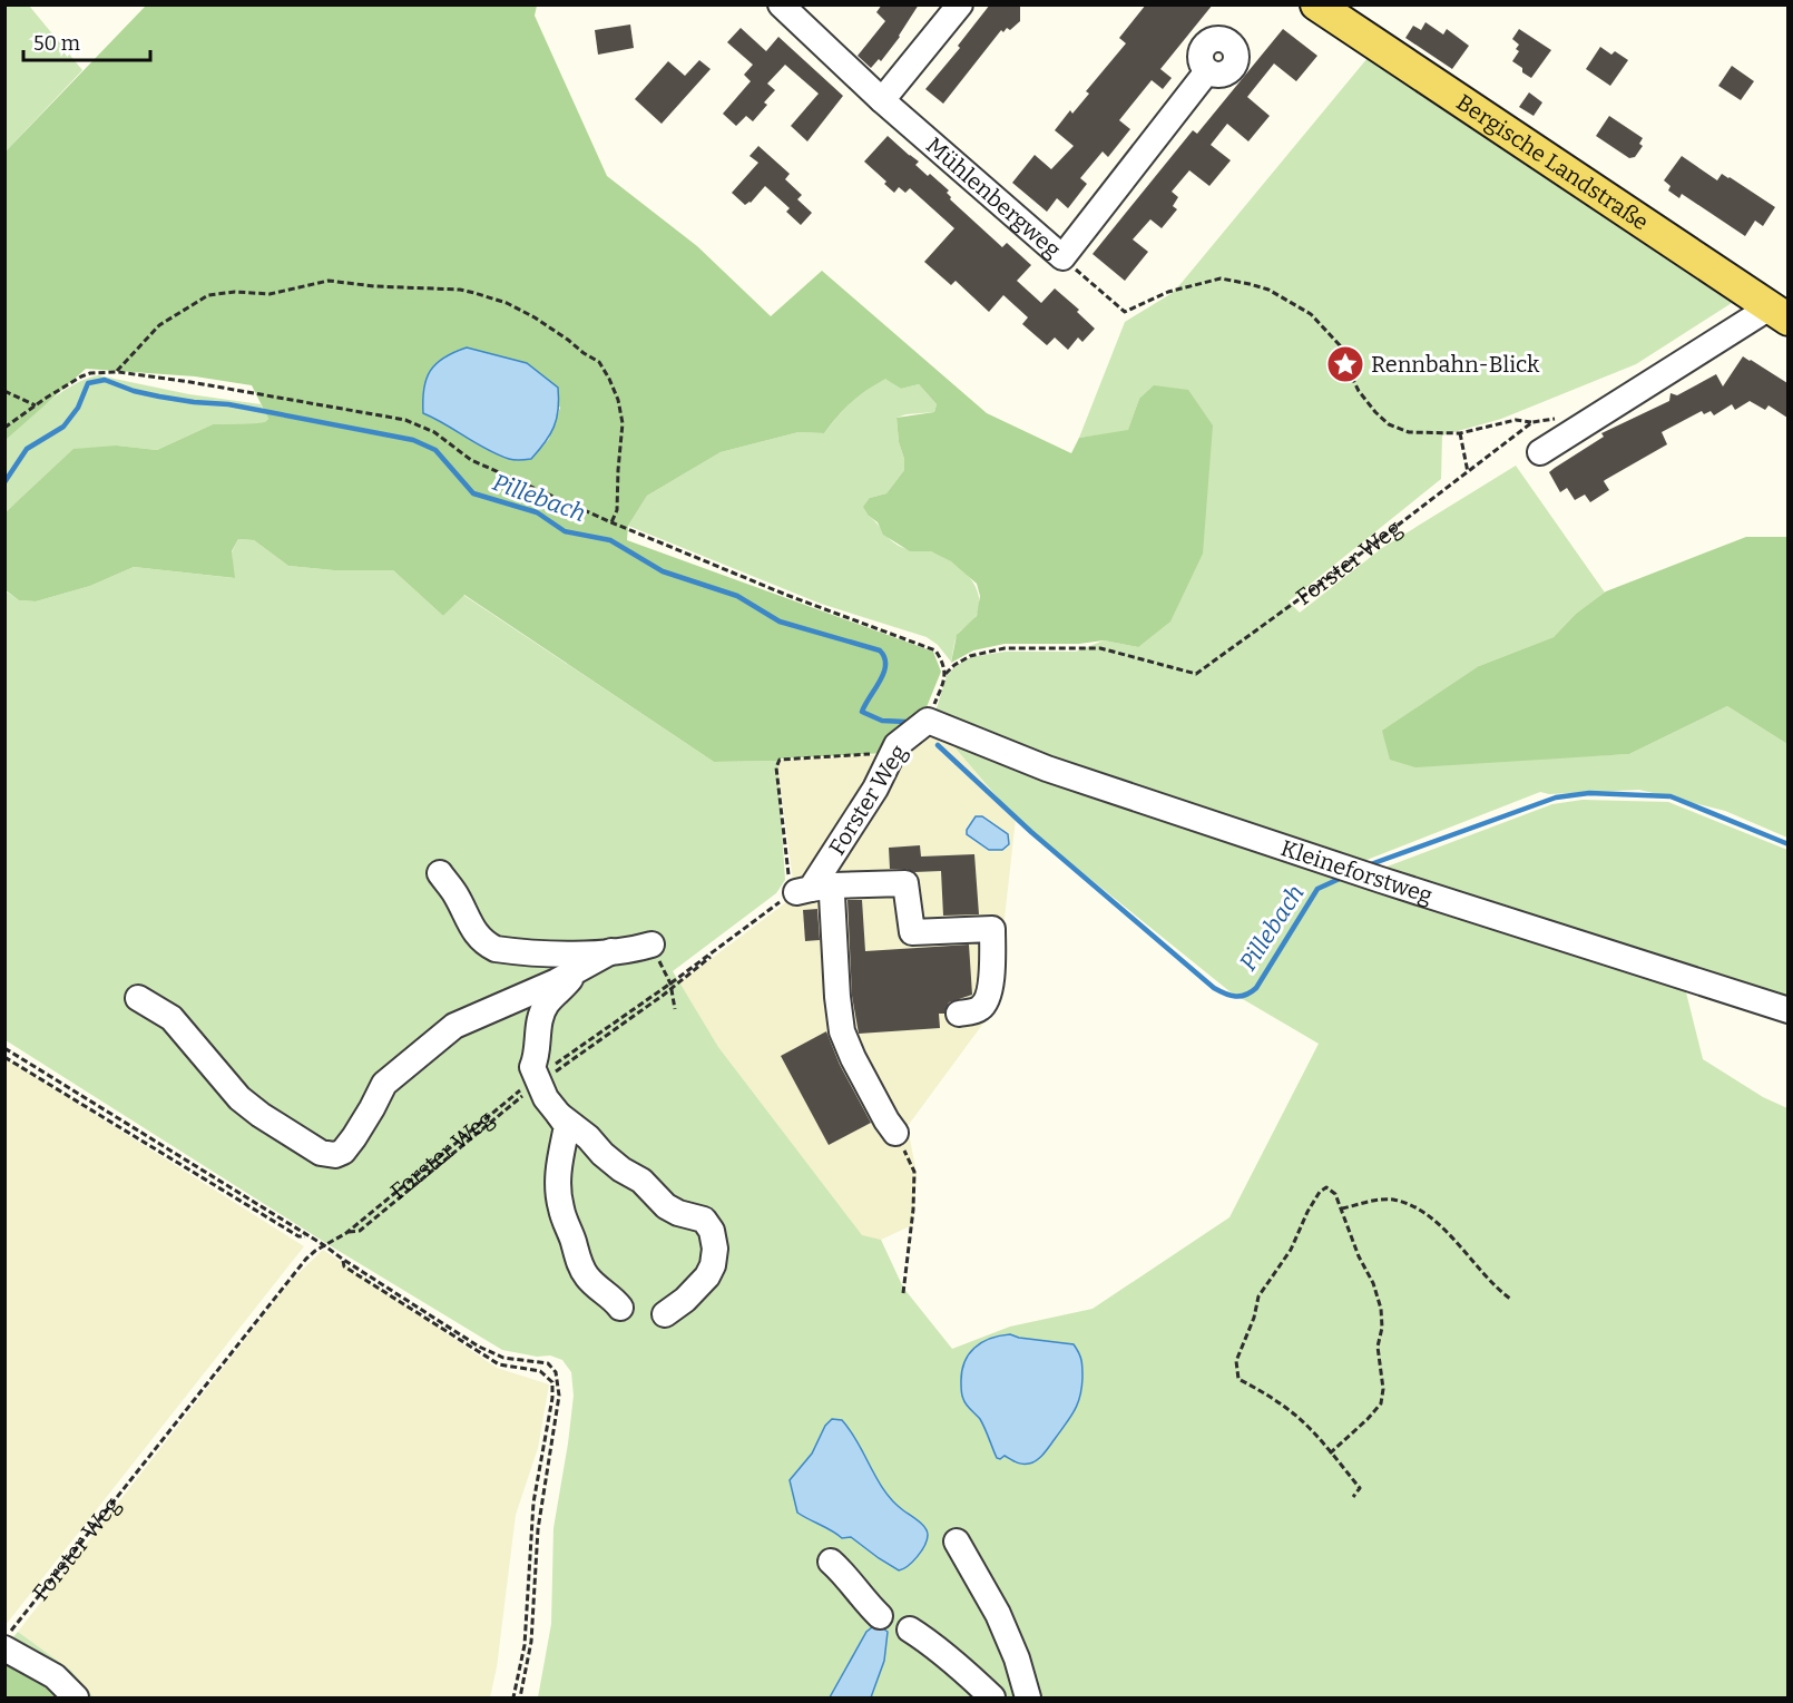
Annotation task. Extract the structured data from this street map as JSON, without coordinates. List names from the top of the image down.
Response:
{
  "streets": {
    "main road": ["Bergische Landstraße"],
    "street": ["Mühlenbergweg", "Forster Weg", "Kleineforstweg"]
  },
  "crossings": [
    ["Forster Weg", "Kleineforstweg"]
  ],
  "water": ["Pillebach"],
  "places": {
    "place": ["Rennbahn-Blick"]
  },
  "scale_bar": "50 m"
}
